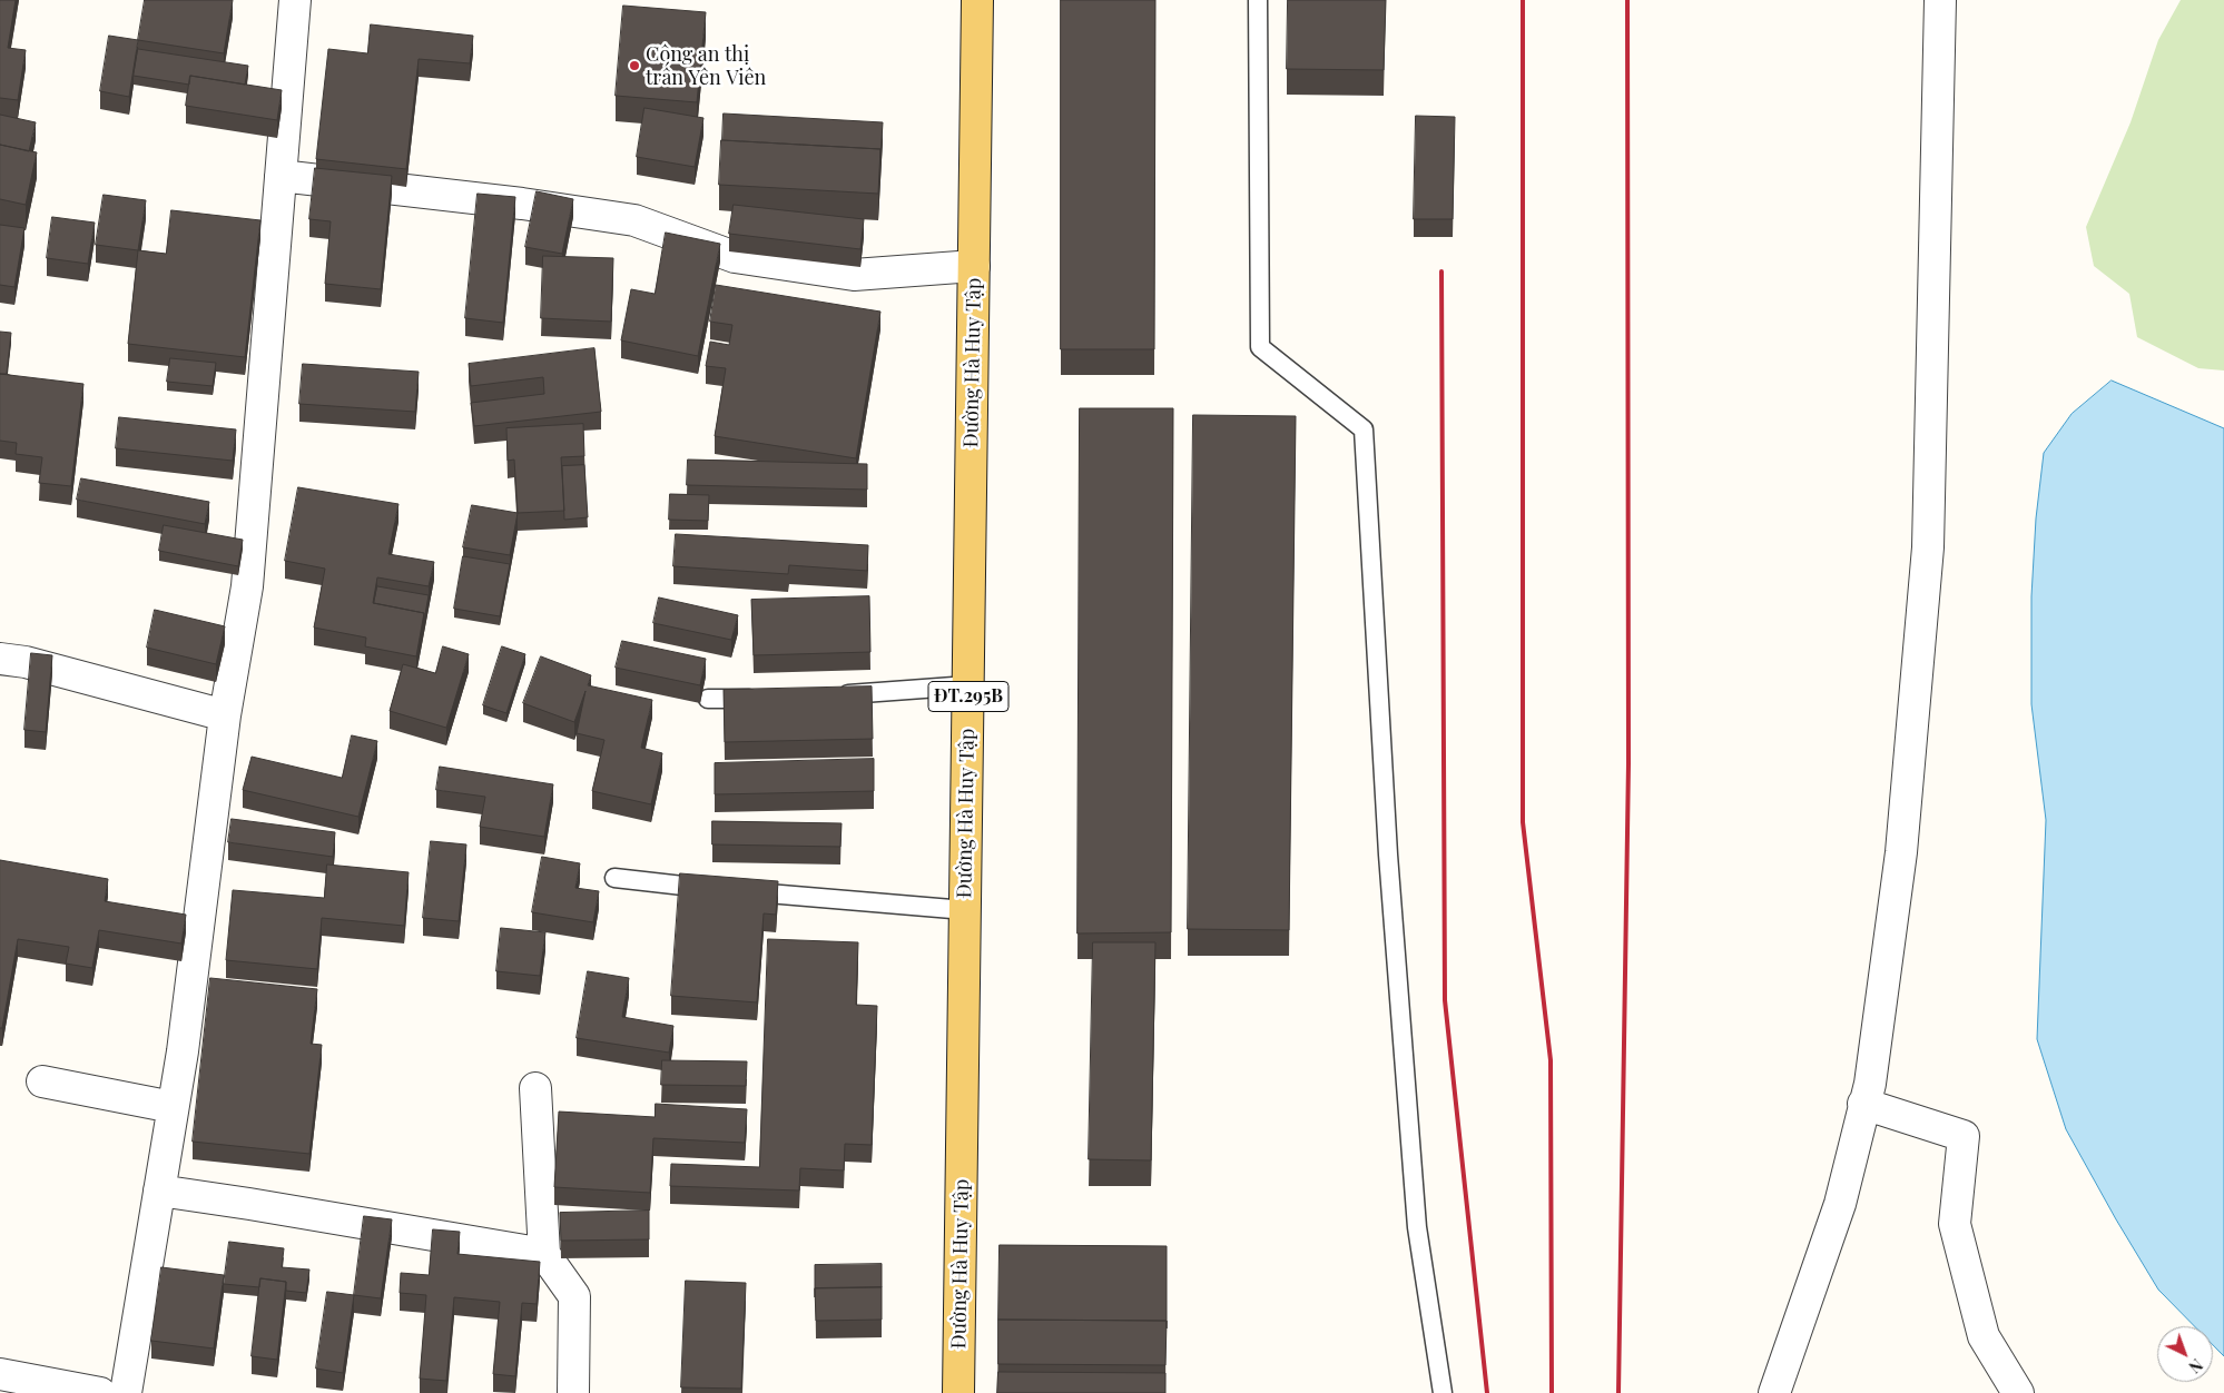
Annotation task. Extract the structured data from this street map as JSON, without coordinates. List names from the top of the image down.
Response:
{
  "streets": {
    "main road": ["Đường Hà Huy Tập", "ĐT.295B"]
  },
  "places": ["Công an thị trấn Yên Viên"],
  "north": "bottom right"
}
